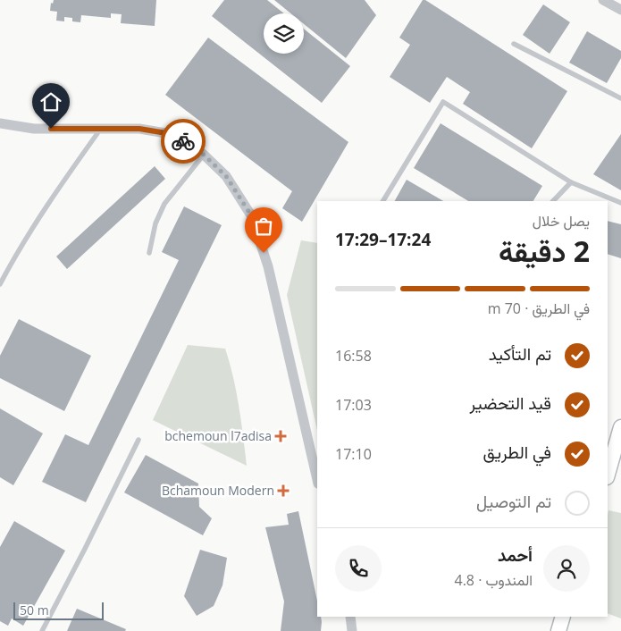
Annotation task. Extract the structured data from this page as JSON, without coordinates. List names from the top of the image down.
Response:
{
  "places": {
    "health": ["bchemoun l7adisa", "Bchamoun Modern"]
  },
  "scale_bar": "50 m",
  "page": {
    "heading": ["2 دقيقة", "يصل خلال", "17:24–17:29"],
    "panel": ["أحمد", "المندوب · 4.8"],
    "bar": "في الطريق · 70 m",
    "list": [
      ["تم التأكيد", "16:58"],
      ["قيد التحضير", "17:03"],
      ["في الطريق", "17:10"],
      "تم التوصيل"
    ],
    "scale": "50 m"
  }
}
